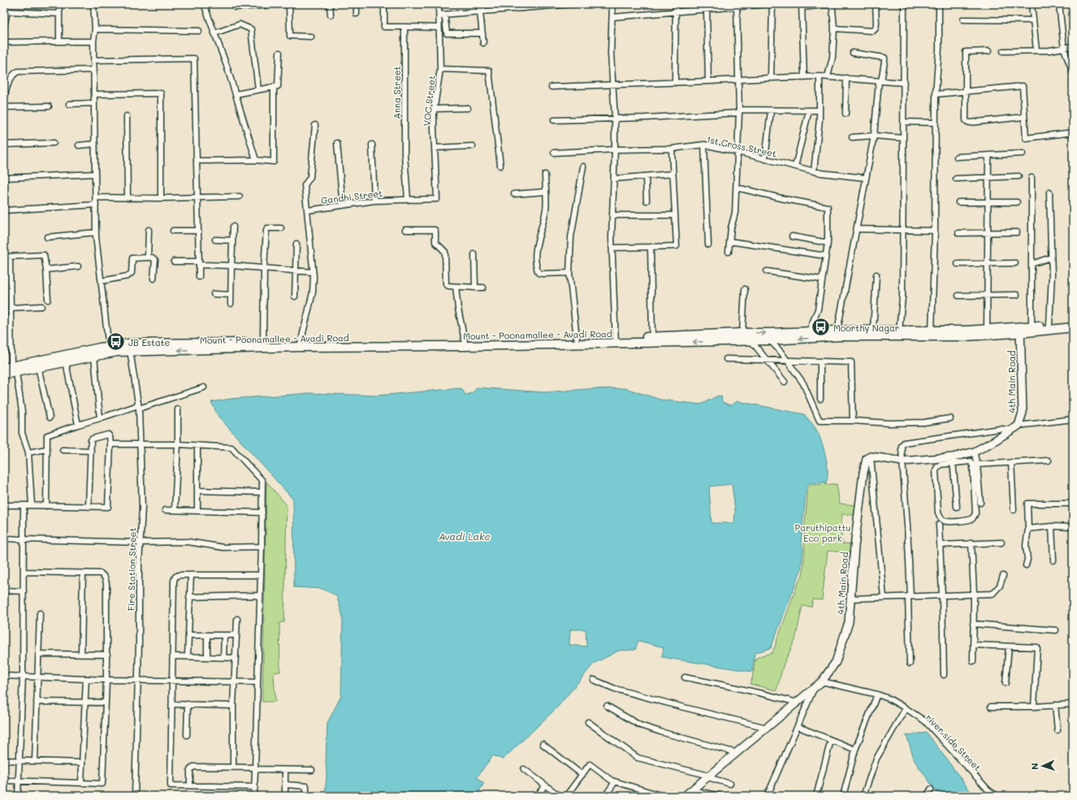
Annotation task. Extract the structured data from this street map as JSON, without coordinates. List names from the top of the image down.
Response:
{
  "streets": {
    "main road": ["Mount - Poonamallee - Avadi Road", "4th Main Road"],
    "street": [
      "Anna Street",
      "VOC Street",
      "1st Cross Street",
      "Gandhi Street",
      "Fire Station Street",
      "river side Street"
    ]
  },
  "crossings": [
    ["Anna Street", "Gandhi Street"],
    ["VOC Street", "Gandhi Street"],
    ["Mount - Poonamallee - Avadi Road", "4th Main Road"],
    ["Mount - Poonamallee - Avadi Road", "Fire Station Street"],
    ["4th Main Road", "river side Street"]
  ],
  "water": ["Avadi Lake"],
  "parks": ["Paruthipattu Eco park"],
  "places": {
    "bus stop": ["Moorthy Nagar", "JB Estate"]
  },
  "north": "left"
}
